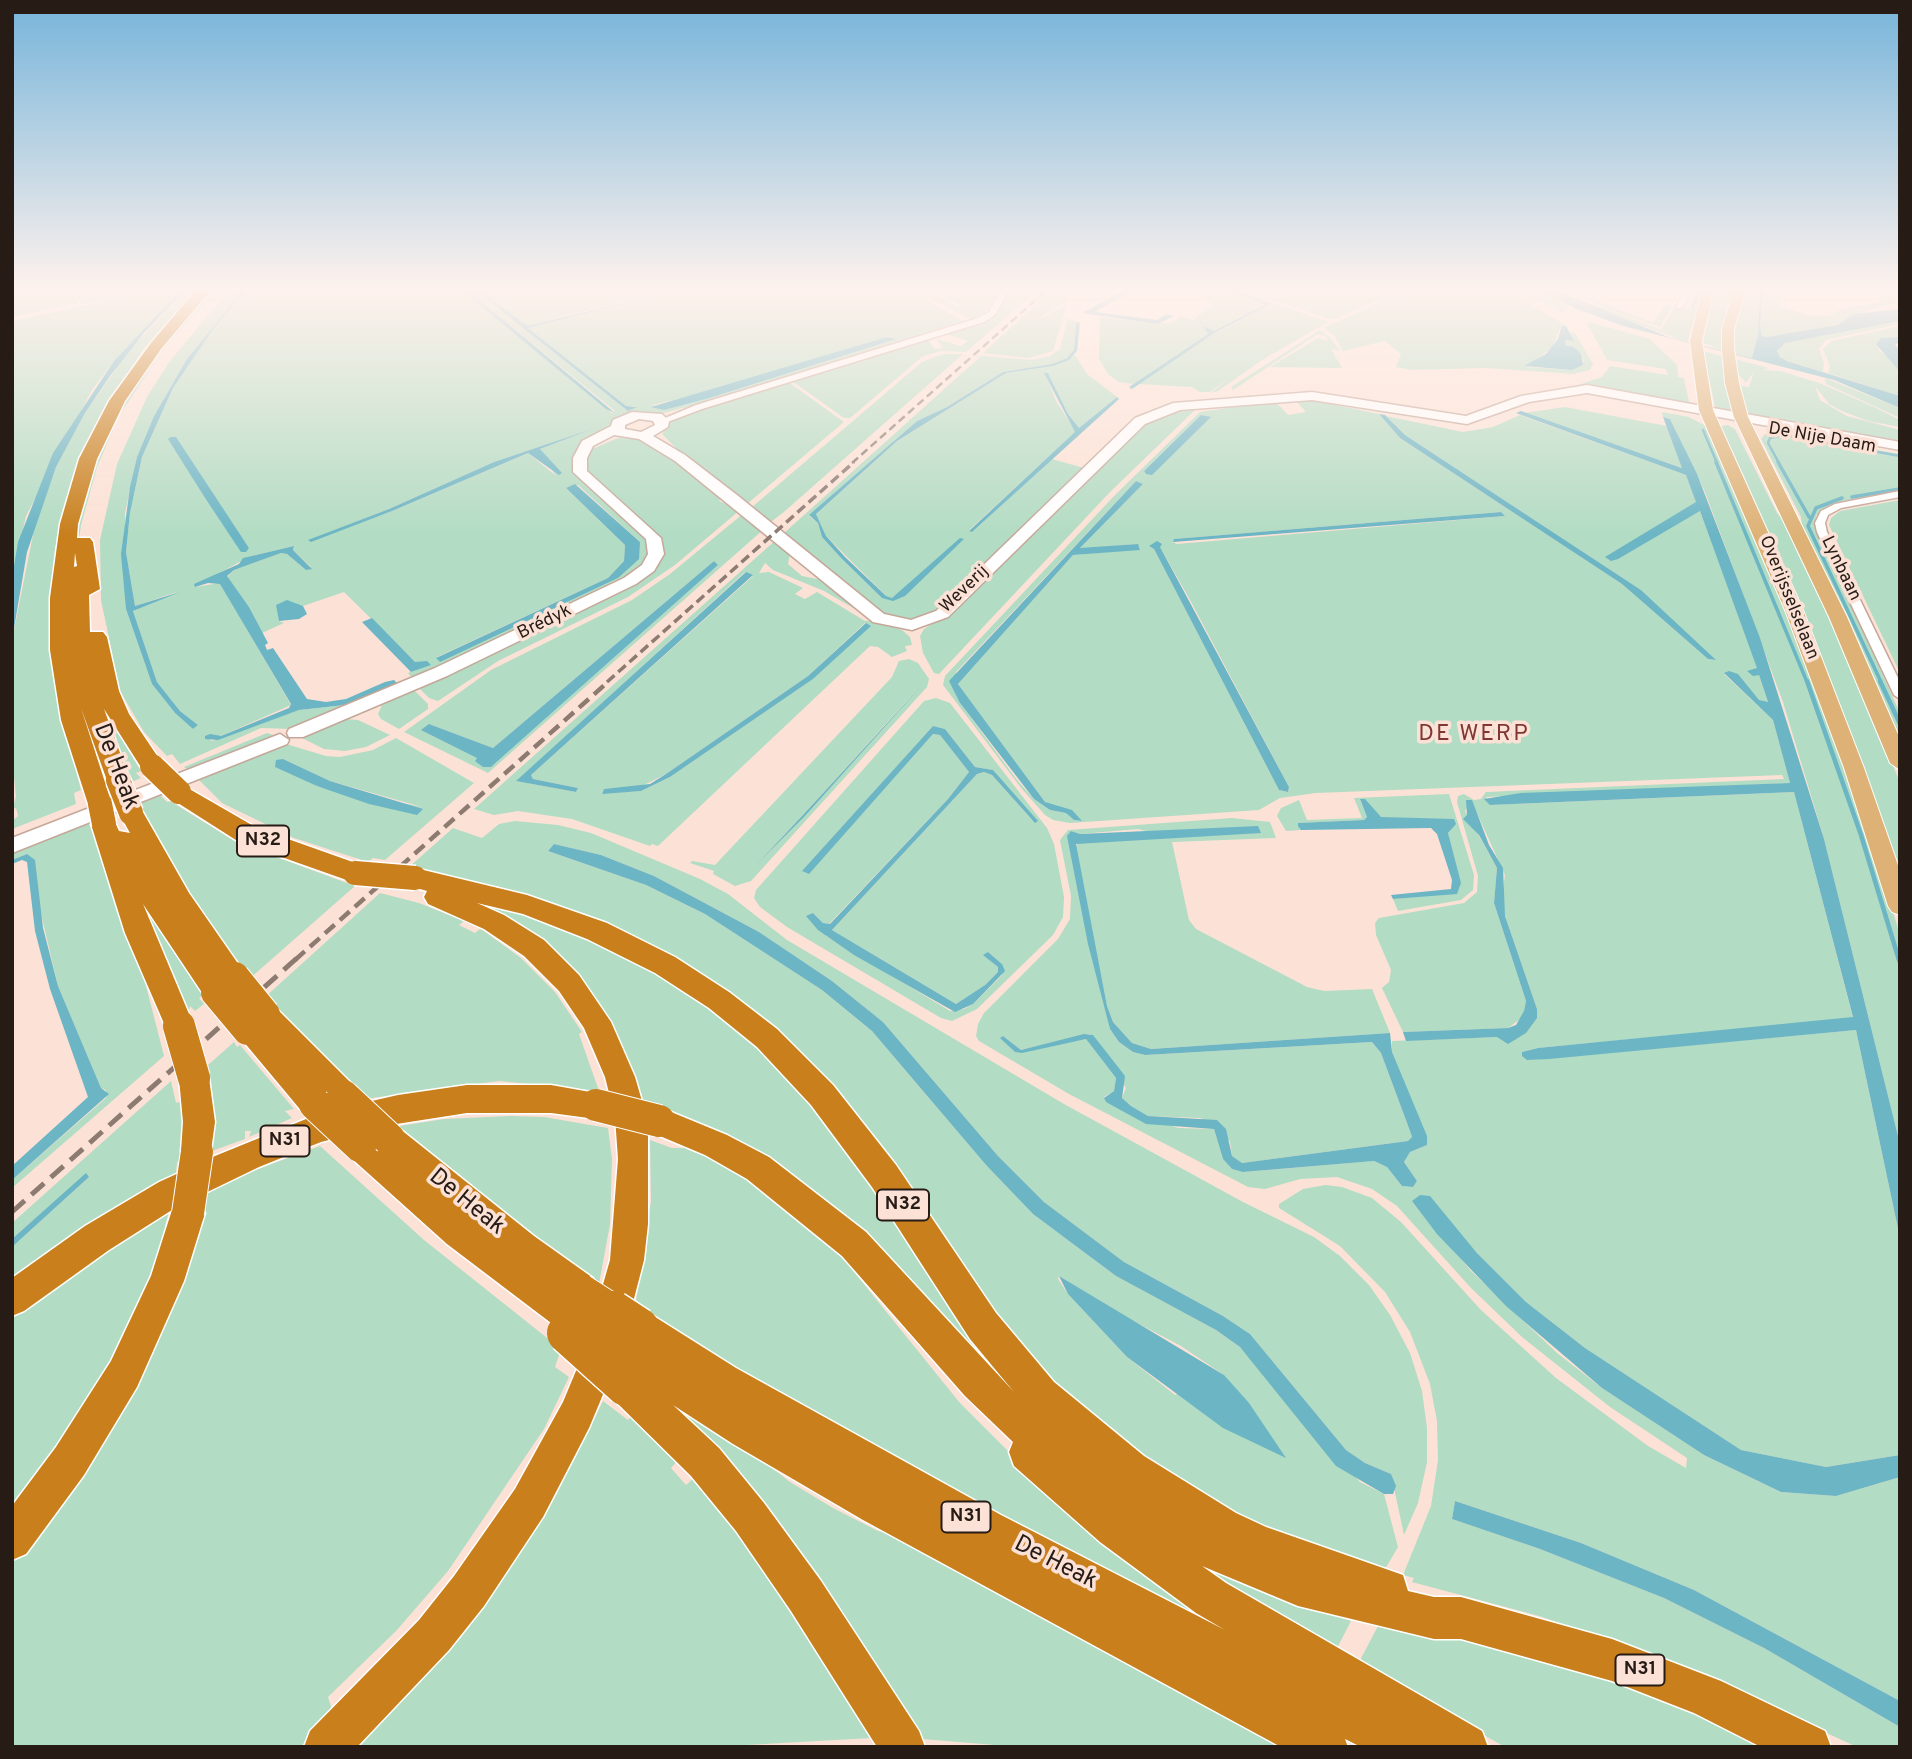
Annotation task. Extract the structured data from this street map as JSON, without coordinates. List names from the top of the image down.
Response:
{
  "streets": {
    "highway": ["De Heak", "N32", "N31"],
    "main road": ["Overijsselselaan"],
    "street": [
      "De Nije Daam",
      "Lynbaan",
      "Weverij",
      "Brédyk"
    ]
  },
  "crossings": [
    ["De Nije Daam", "Overijsselselaan"],
    ["Weverij", "Overijsselselaan"],
    ["Weverij", "Brédyk"],
    ["De Heak", "N32"],
    ["De Heak", "N31"],
    ["N32", "N31"]
  ],
  "districts": ["DE WERP"]
}
